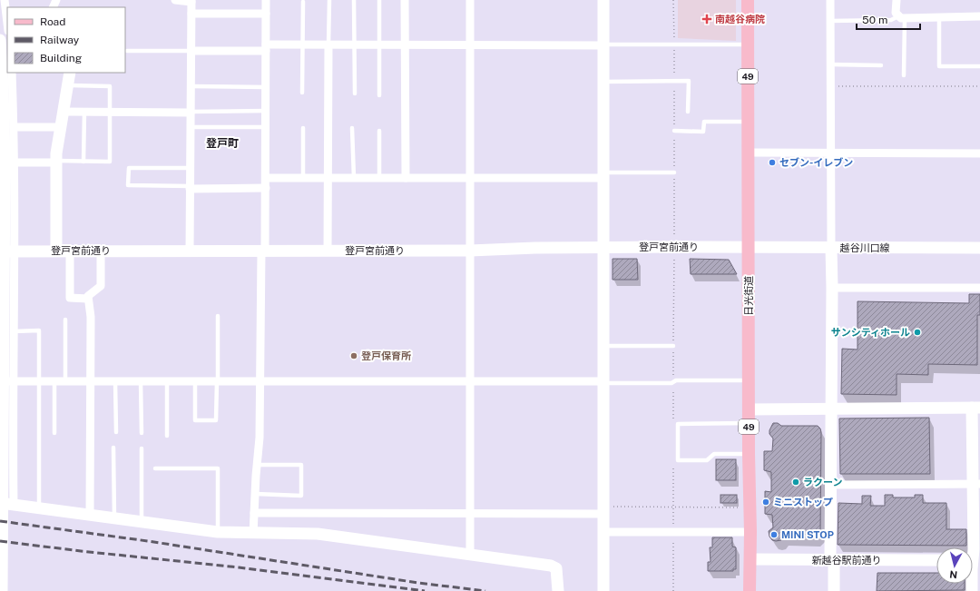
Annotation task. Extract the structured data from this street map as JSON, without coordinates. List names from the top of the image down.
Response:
{
  "streets": {
    "main road": ["49", "日光街道"],
    "street": ["登戸宮前通り", "越谷川口線", "新越谷駅前通り"]
  },
  "crossings": [
    ["登戸宮前通り", "越谷川口線"],
    ["登戸宮前通り", "日光街道"],
    ["越谷川口線", "日光街道"],
    ["日光街道", "新越谷駅前通り"]
  ],
  "districts": ["登戸町"],
  "places": {
    "health": ["南越谷病院"],
    "other": [
      "セブン-イレブン",
      "サンシティホール",
      "登戸保育所",
      "ラクーン",
      "ミニストップ",
      "MINI STOP"
    ]
  },
  "legend": ["Road", "Railway", "Building"],
  "scale_bar": "50 m",
  "north": "bottom"
}
